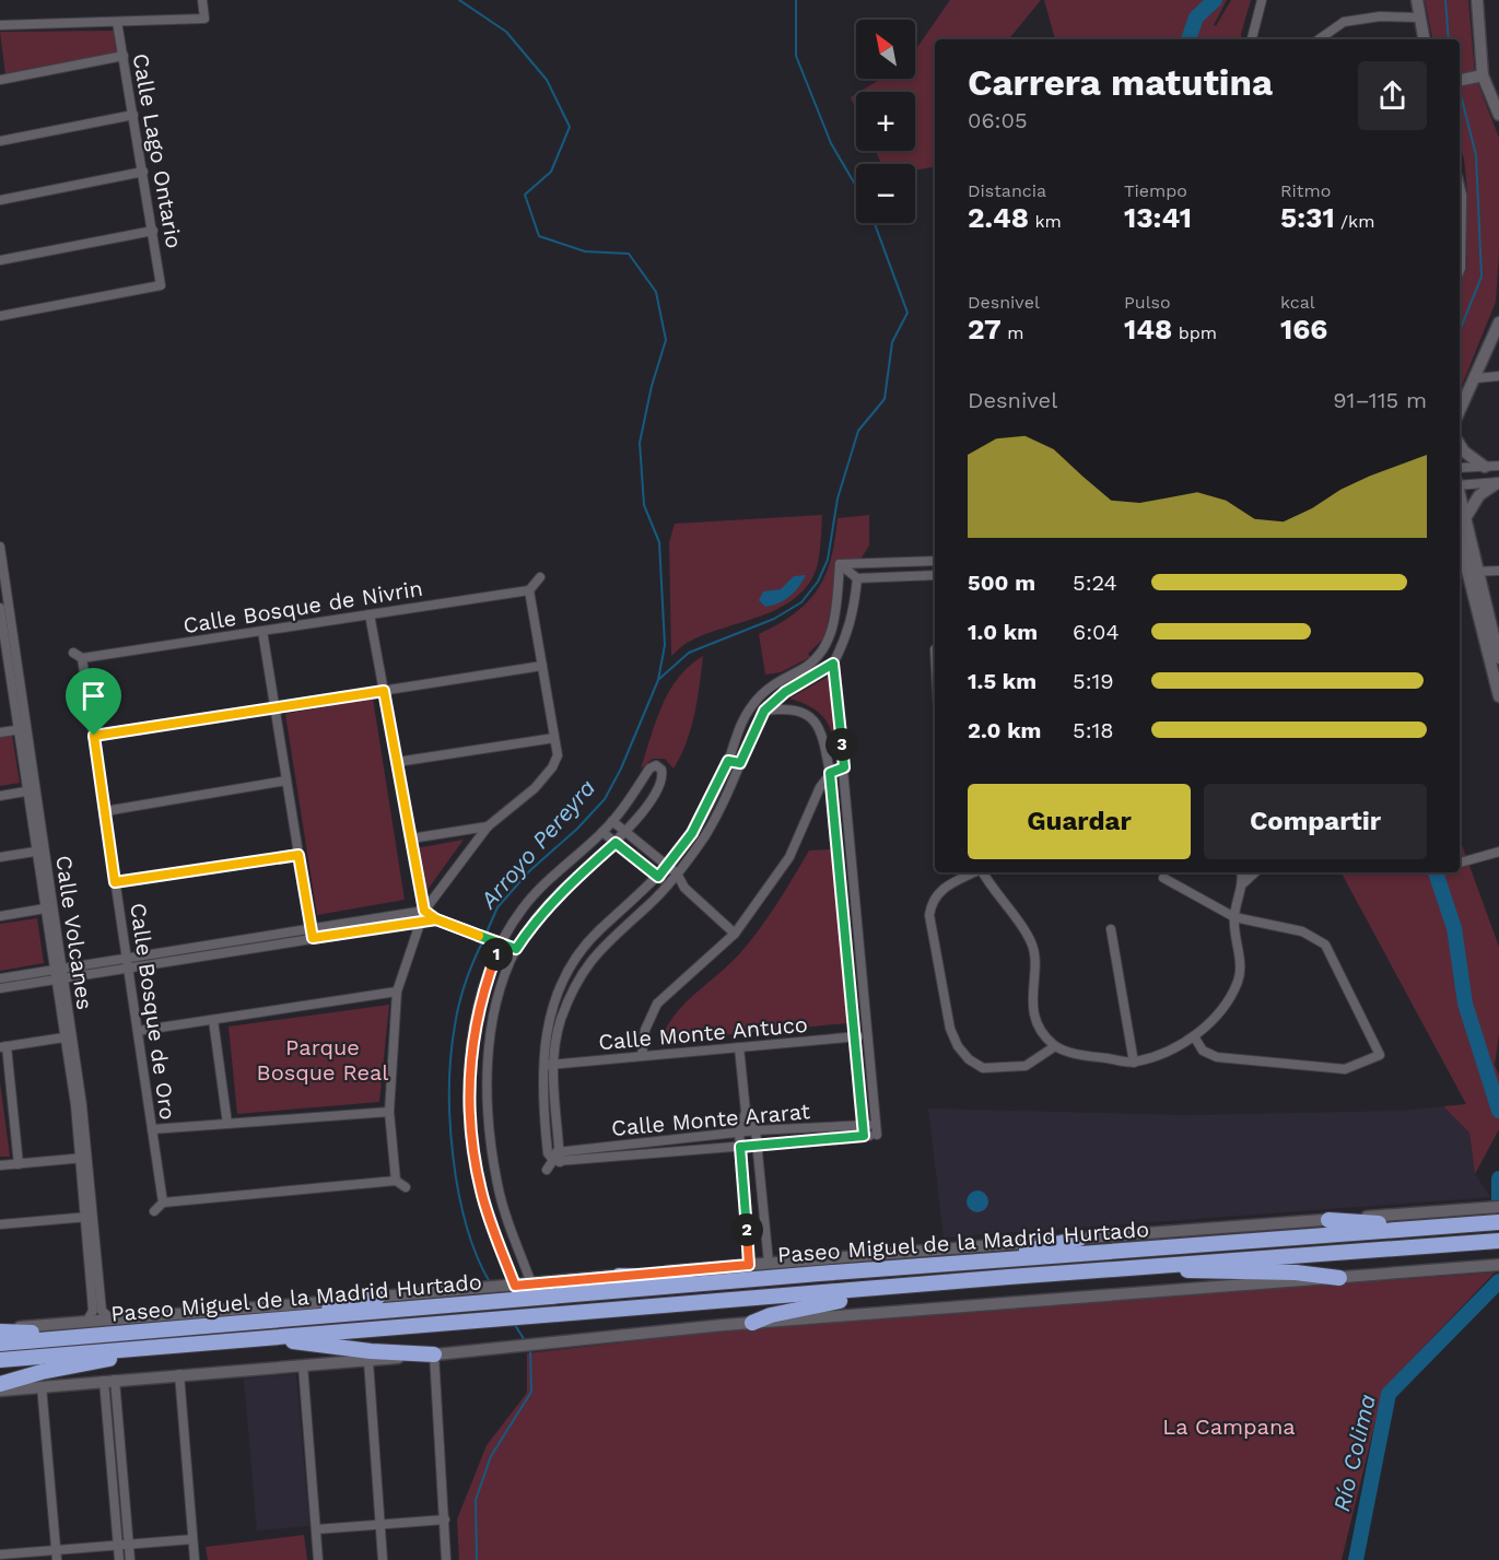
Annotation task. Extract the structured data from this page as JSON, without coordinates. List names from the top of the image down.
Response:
{
  "streets": {
    "highway": ["Paseo Miguel de la Madrid Hurtado"],
    "street": [
      "Calle Lago Ontario",
      "Calle Bosque de Nivrin",
      "Calle Volcanes",
      "Calle Bosque de Oro",
      "Calle Monte Antuco",
      "Calle Monte Ararat"
    ]
  },
  "crossings": [
    ["Calle Bosque de Nivrin", "Calle Bosque de Oro"],
    ["Calle Volcanes", "Paseo Miguel de la Madrid Hurtado"]
  ],
  "water": ["Arroyo Pereyra", "Río Colima"],
  "parks": ["Parque Bosque Real", "La Campana"],
  "north": "top left",
  "page": {
    "map_buttons": ["+", "−"],
    "heading": ["Carrera matutina", "06:05"],
    "stats": [
      ["Distancia", "2.48 km"],
      ["Tiempo", "13:41"],
      ["Ritmo", "5:31 /km"],
      ["Desnivel", "27 m"],
      ["Pulso", "148 bpm"],
      ["kcal", "166"]
    ],
    "chart": ["Desnivel", "91–115 m"],
    "list": [
      {
        "name": "500 m",
        "note": "5:24"
      },
      {
        "name": "1.0 km",
        "note": "6:04"
      },
      {
        "name": "1.5 km",
        "note": "5:19"
      },
      {
        "name": "2.0 km",
        "note": "5:18"
      }
    ],
    "pins": ["3", "1", "2"],
    "buttons": ["Guardar", "Compartir"]
  }
}
